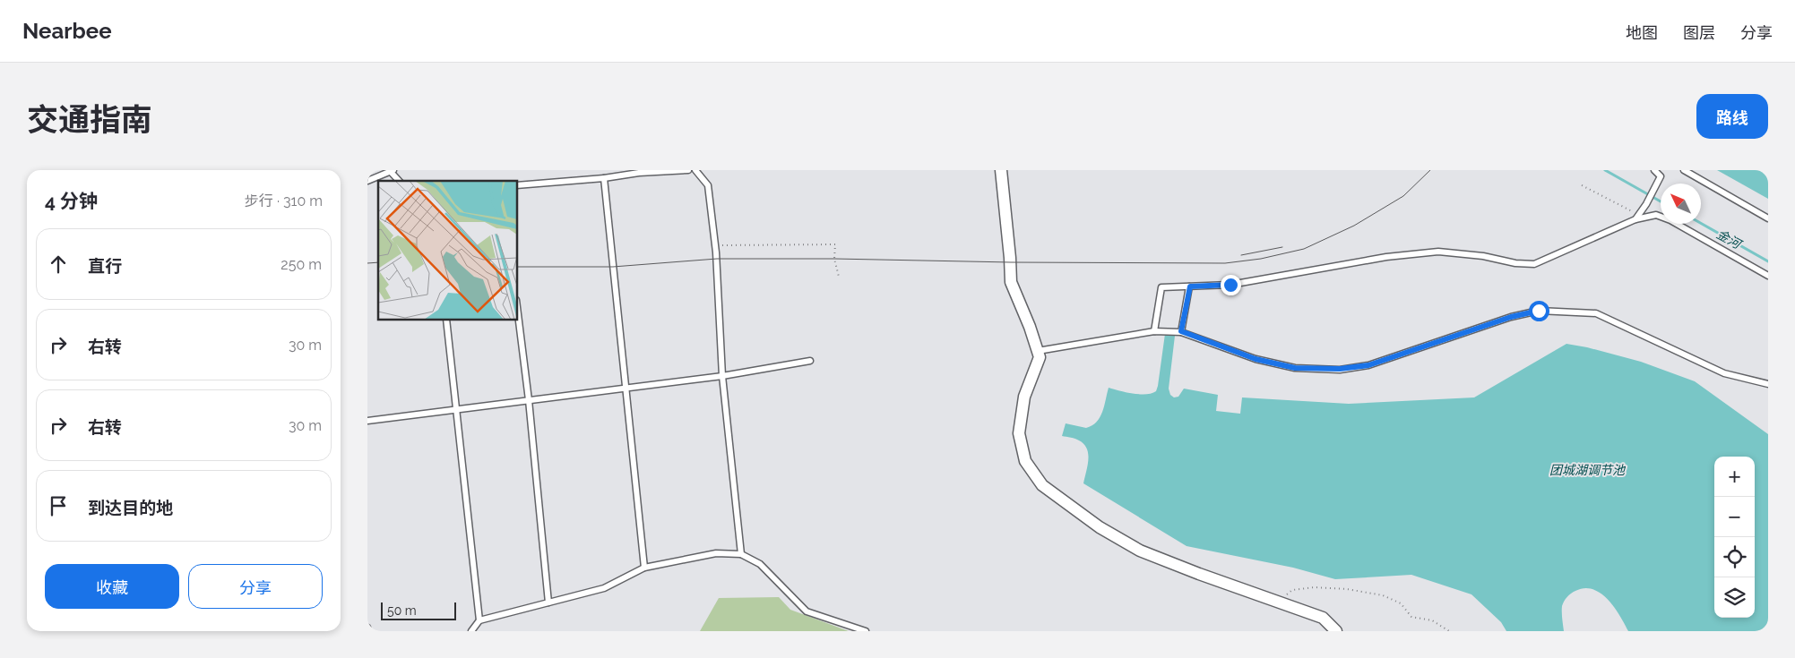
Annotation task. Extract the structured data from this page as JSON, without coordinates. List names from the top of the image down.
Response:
{
  "water": ["金河", "团城湖调节池"],
  "scale_bar": "50 m",
  "north": "top left",
  "page": {
    "header": "Nearbee",
    "nav": ["地图", "图层", "分享"],
    "title": "交通指南",
    "buttons": [
      "路线",
      ["收藏", "分享"]
    ],
    "heading": ["4 分钟", "步行 · 310 m"],
    "list": [
      ["直行", "250 m"],
      ["右转", "30 m"],
      ["右转", "30 m"],
      "到达目的地"
    ],
    "map_buttons": ["+", "−"],
    "scale": "50 m"
  }
}
